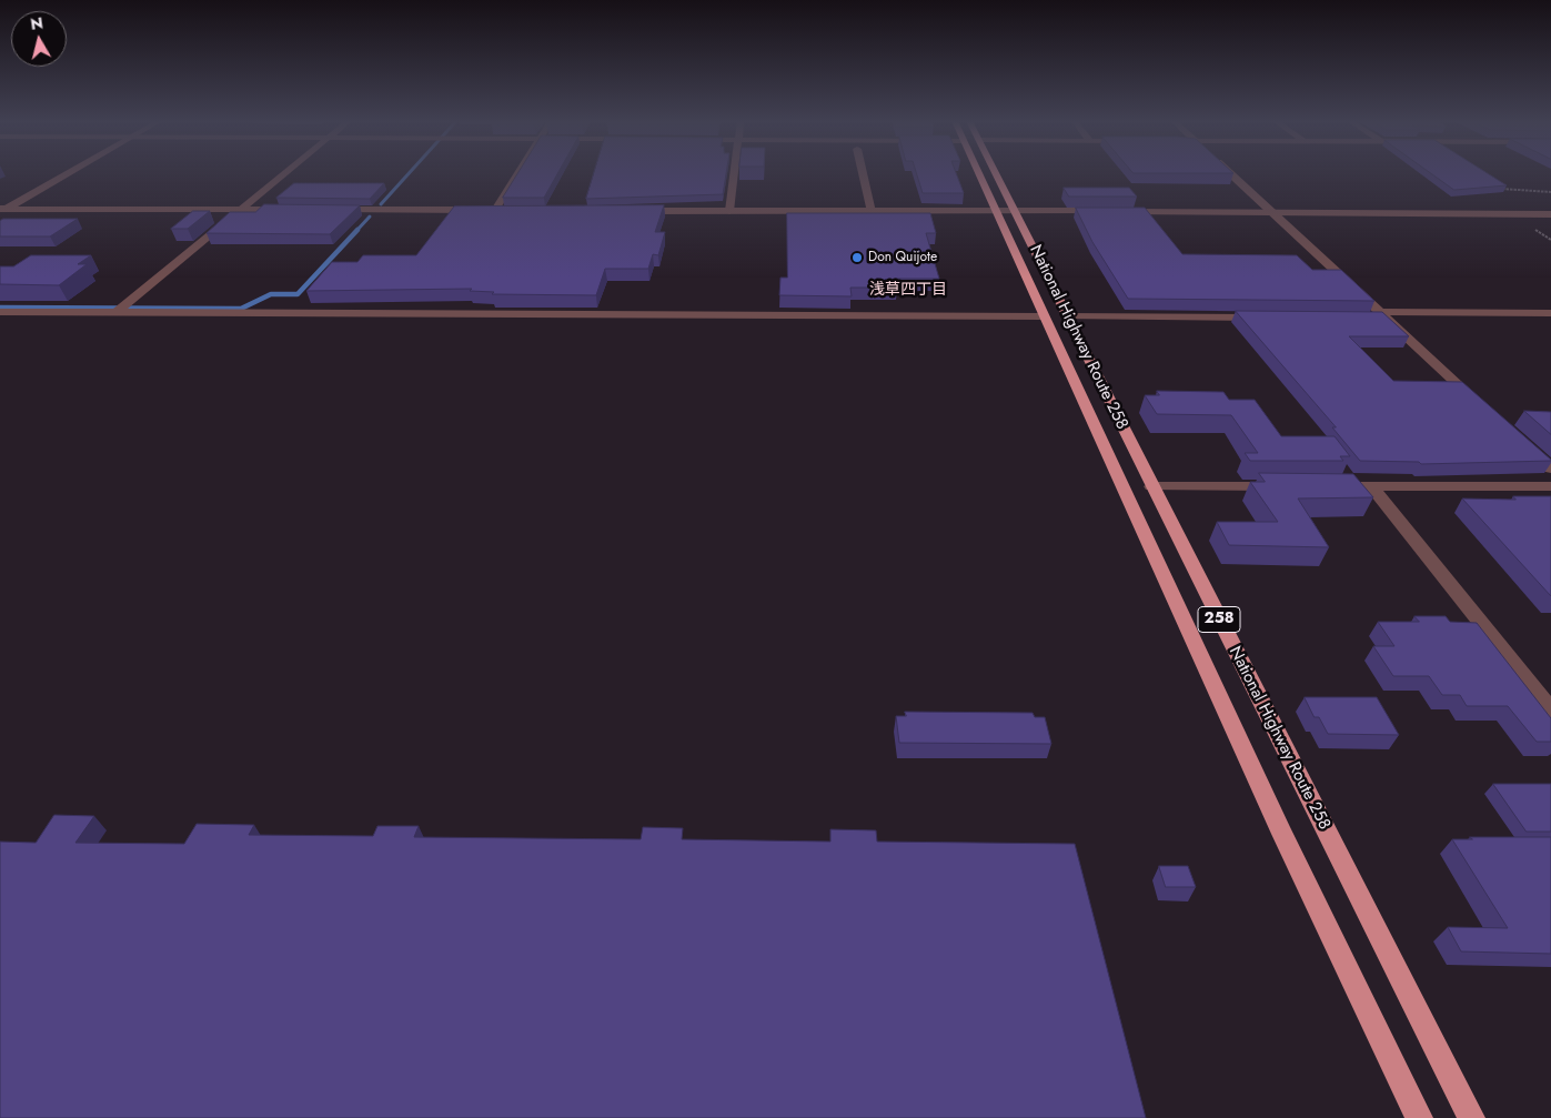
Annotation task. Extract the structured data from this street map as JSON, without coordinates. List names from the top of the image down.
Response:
{
  "streets": {
    "highway": ["National Highway Route 258", "258"]
  },
  "districts": ["浅草四丁目"],
  "places": ["Don Quijote"],
  "north": "top"
}
